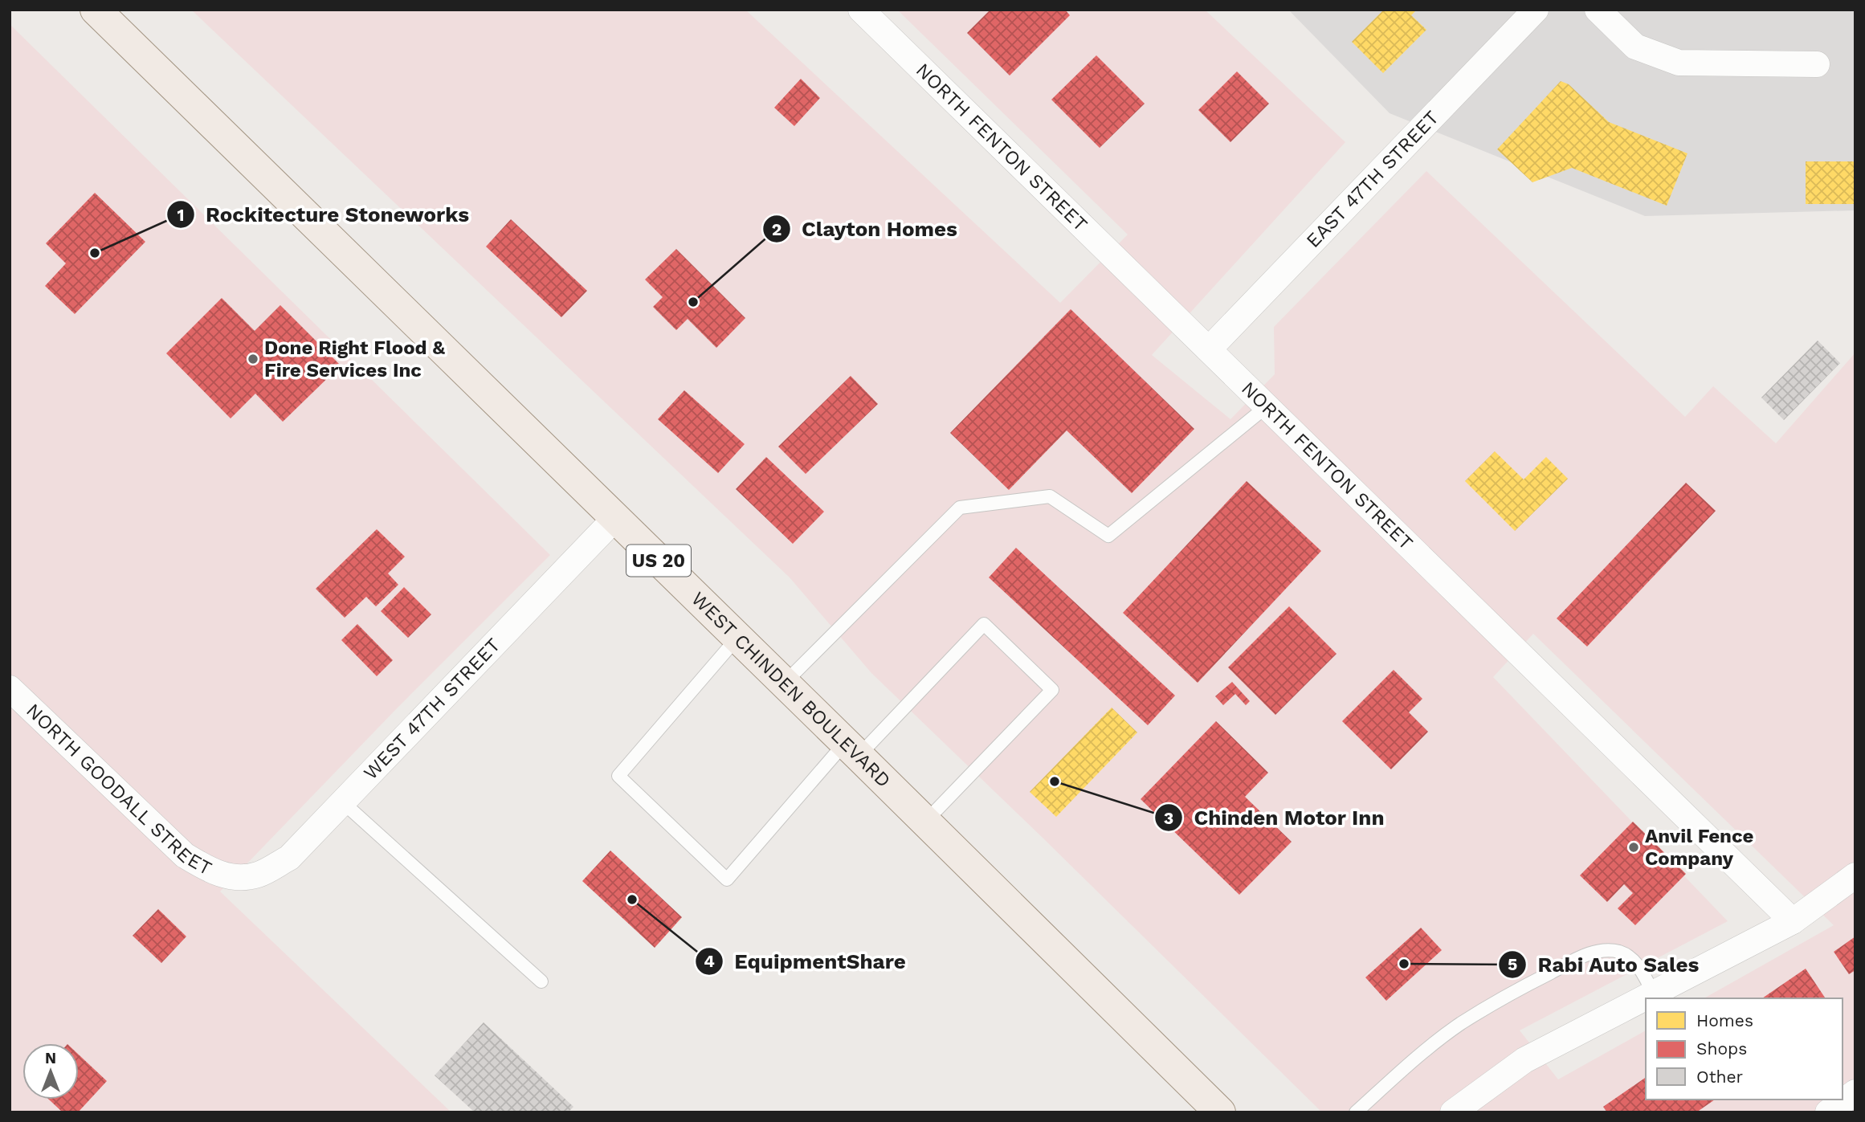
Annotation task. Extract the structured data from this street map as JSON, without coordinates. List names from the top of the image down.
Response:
{
  "streets": {
    "main road": ["US 20", "WEST CHINDEN BOULEVARD"],
    "street": [
      "NORTH FENTON STREET",
      "EAST 47TH STREET",
      "WEST 47TH STREET",
      "NORTH GOODALL STREET"
    ]
  },
  "crossings": [
    ["NORTH FENTON STREET", "EAST 47TH STREET"],
    ["WEST CHINDEN BOULEVARD", "WEST 47TH STREET"],
    ["WEST 47TH STREET", "NORTH GOODALL STREET"]
  ],
  "places": [
    "Rockitecture Stoneworks",
    "Clayton Homes",
    "Done Right Flood & Fire Services Inc",
    "Chinden Motor Inn",
    "Anvil Fence Company",
    "EquipmentShare",
    "Rabi Auto Sales"
  ],
  "legend": ["Homes", "Shops", "Other"],
  "north": "top"
}
